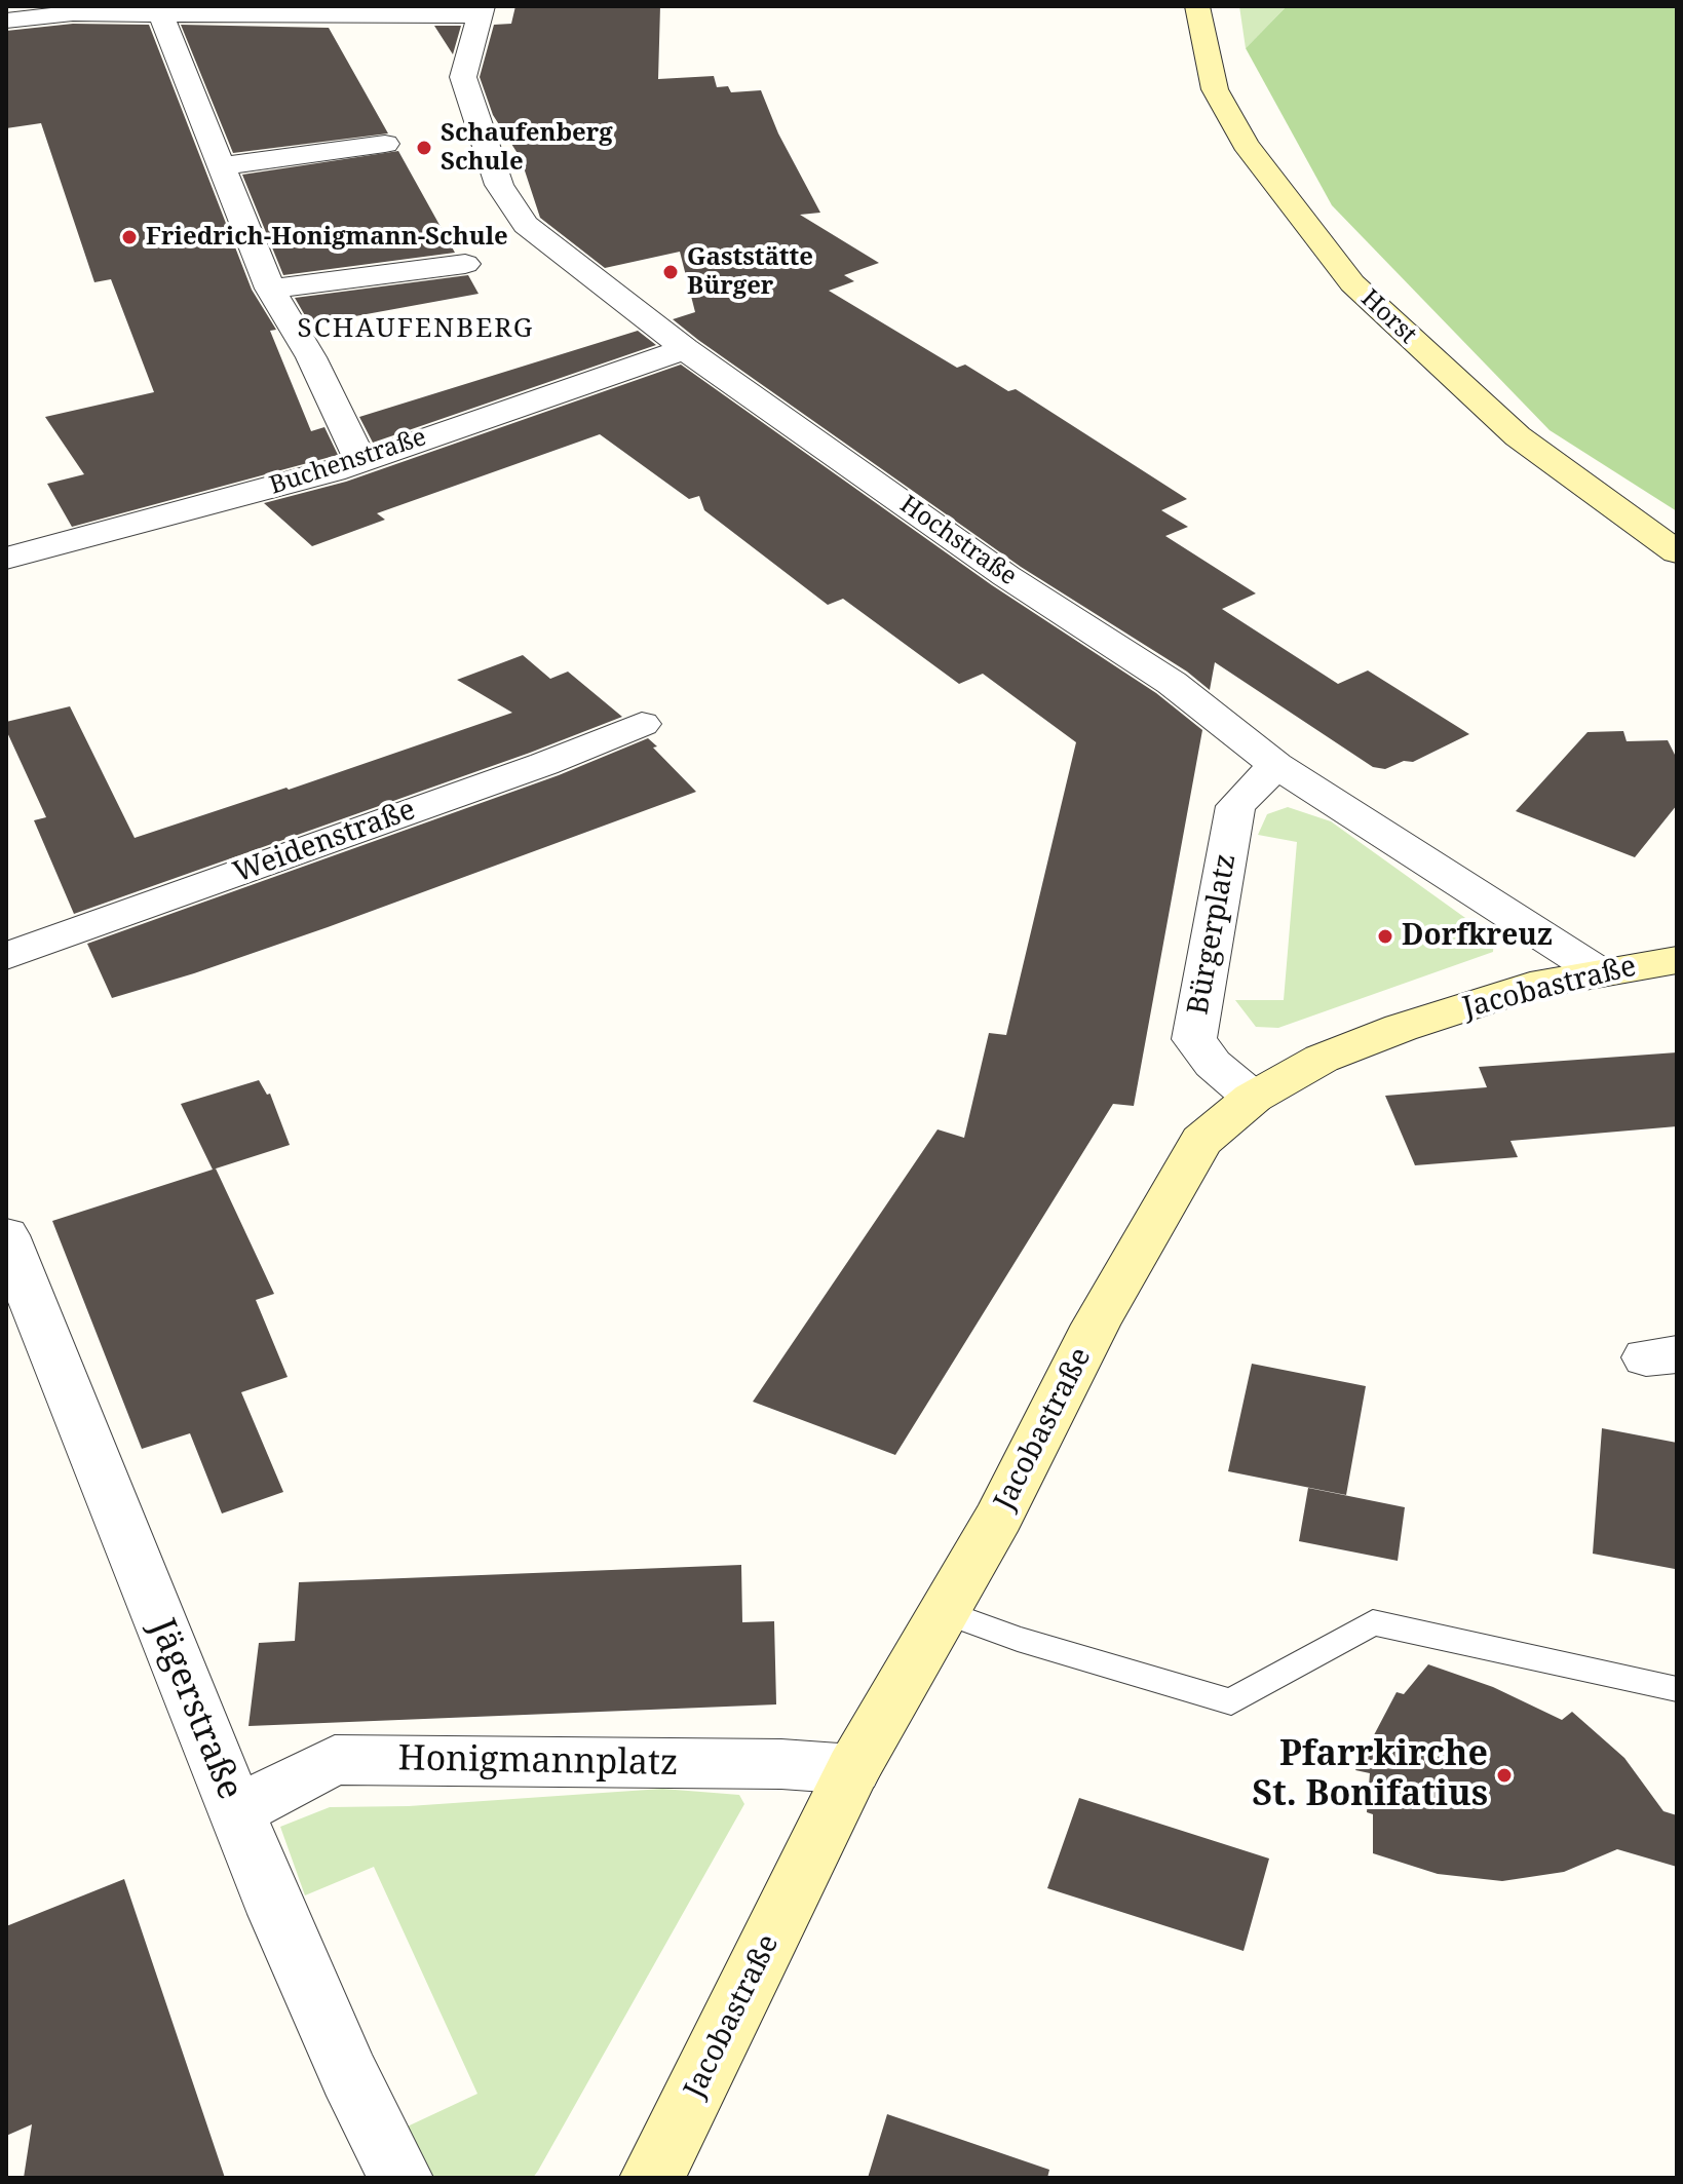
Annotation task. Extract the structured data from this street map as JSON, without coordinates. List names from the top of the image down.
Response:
{
  "streets": {
    "street": [
      "Horst",
      "Buchenstraße",
      "Hochstraße",
      "Weidenstraße",
      "Bürgerplatz",
      "Jacobastraße",
      "Jägerstraße",
      "Honigmannplatz"
    ]
  },
  "crossings": [
    ["Buchenstraße", "Hochstraße"],
    ["Hochstraße", "Bürgerplatz"],
    ["Hochstraße", "Jacobastraße"],
    ["Bürgerplatz", "Jacobastraße"],
    ["Jacobastraße", "Honigmannplatz"],
    ["Jägerstraße", "Honigmannplatz"]
  ],
  "districts": ["SCHAUFENBERG"],
  "places": [
    "Schaufenberg Schule",
    "Friedrich-Honigmann-Schule",
    "Gaststätte Bürger",
    "Dorfkreuz",
    "Pfarrkirche St. Bonifatius"
  ]
}
